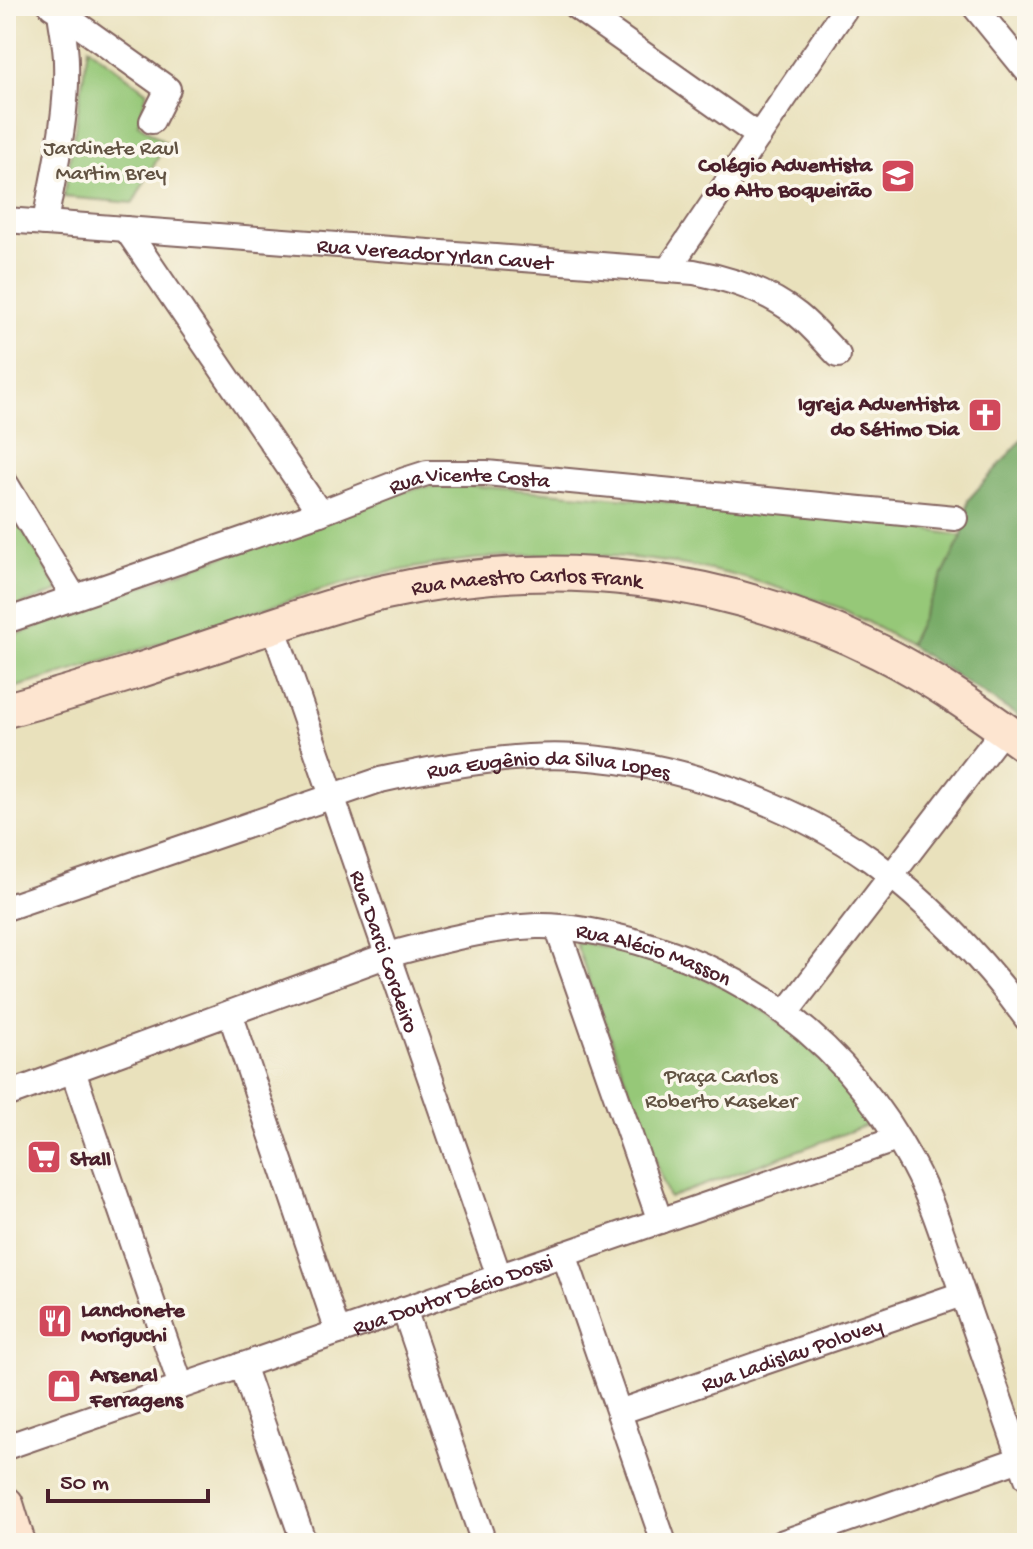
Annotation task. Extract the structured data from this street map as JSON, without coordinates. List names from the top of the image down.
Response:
{
  "streets": {
    "main road": ["Rua Maestro Carlos Frank"],
    "street": [
      "Rua Vereador Yrlan Cavet",
      "Rua Vicente Costa",
      "Rua Eugênio da Silva Lopes",
      "Rua Darci Cordeiro",
      "Rua Alécio Masson",
      "Rua Doutor Décio Dossi",
      "Rua Ladislau Polovey"
    ]
  },
  "crossings": [
    ["Rua Maestro Carlos Frank", "Rua Darci Cordeiro"],
    ["Rua Eugênio da Silva Lopes", "Rua Darci Cordeiro"],
    ["Rua Darci Cordeiro", "Rua Alécio Masson"],
    ["Rua Darci Cordeiro", "Rua Doutor Décio Dossi"],
    ["Rua Alécio Masson", "Rua Doutor Décio Dossi"],
    ["Rua Alécio Masson", "Rua Ladislau Polovey"]
  ],
  "parks": ["Jardinete Raul Martim Brey", "Praça Carlos Roberto Kaseker"],
  "places": {
    "school or university": ["Colégio Adventista do Alto Boqueirão"],
    "church": ["Igreja Adventista do Sétimo Dia"],
    "supermarket": ["Stall"],
    "restaurant": ["Lanchonete Moriguchi"],
    "shop": ["Arsenal Ferragens"]
  },
  "scale_bar": "50 m"
}
